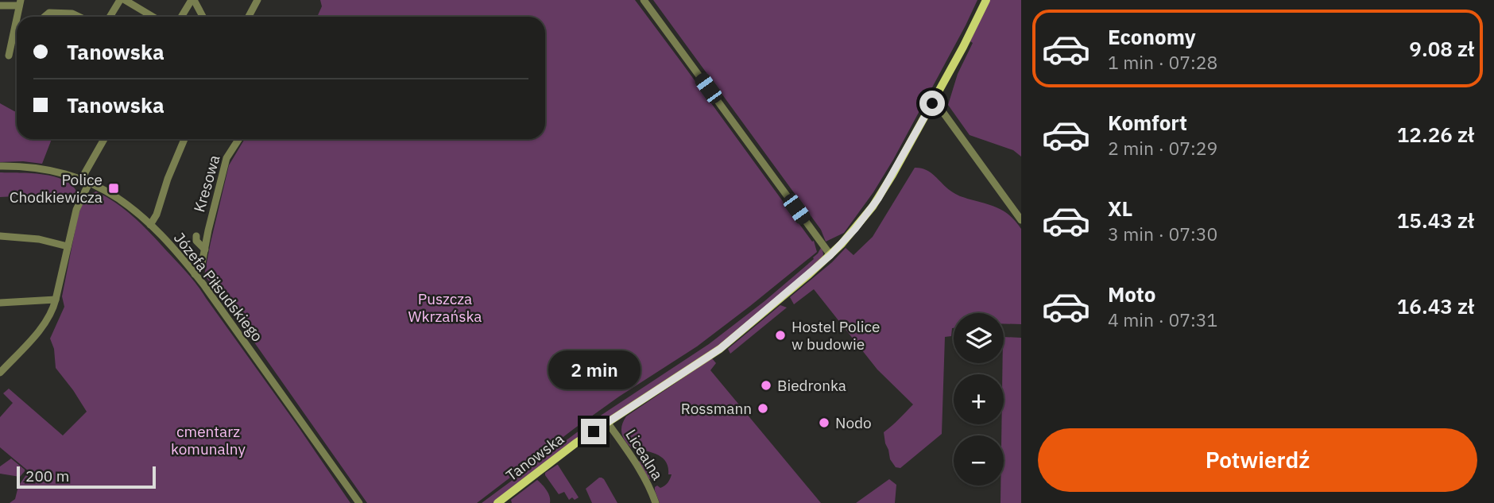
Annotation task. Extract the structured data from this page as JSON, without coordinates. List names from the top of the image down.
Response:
{
  "streets": {
    "main road": ["Tanowska"],
    "street": ["Kresowa", "Józefa Piłsudskiego", "Licealna"]
  },
  "crossings": [
    ["Kresowa", "Józefa Piłsudskiego"],
    ["Licealna", "Tanowska"]
  ],
  "parks": ["Puszcza Wkrzańska", "cmentarz komunalny"],
  "places": {
    "transit": ["Police Chodkiewicza"],
    "other": [
      "Hostel Police w budowie",
      "Biedronka",
      "Rossmann",
      "Nodo"
    ]
  },
  "scale_bar": "200 m",
  "page": {
    "list": [
      {
        "name": "Economy",
        "note": "1 min · 07:28",
        "value": "9.08 zł"
      },
      {
        "name": "Komfort",
        "note": "2 min · 07:29",
        "value": "12.26 zł"
      },
      {
        "name": "XL",
        "note": "3 min · 07:30",
        "value": "15.43 zł"
      },
      {
        "name": "Moto",
        "note": "4 min · 07:31",
        "value": "16.43 zł"
      }
    ],
    "banner": ["Tanowska", "Tanowska"],
    "map_buttons": ["+", "−"],
    "bubble": "2 min",
    "buttons": "Potwierdź",
    "scale": "200 m"
  }
}
